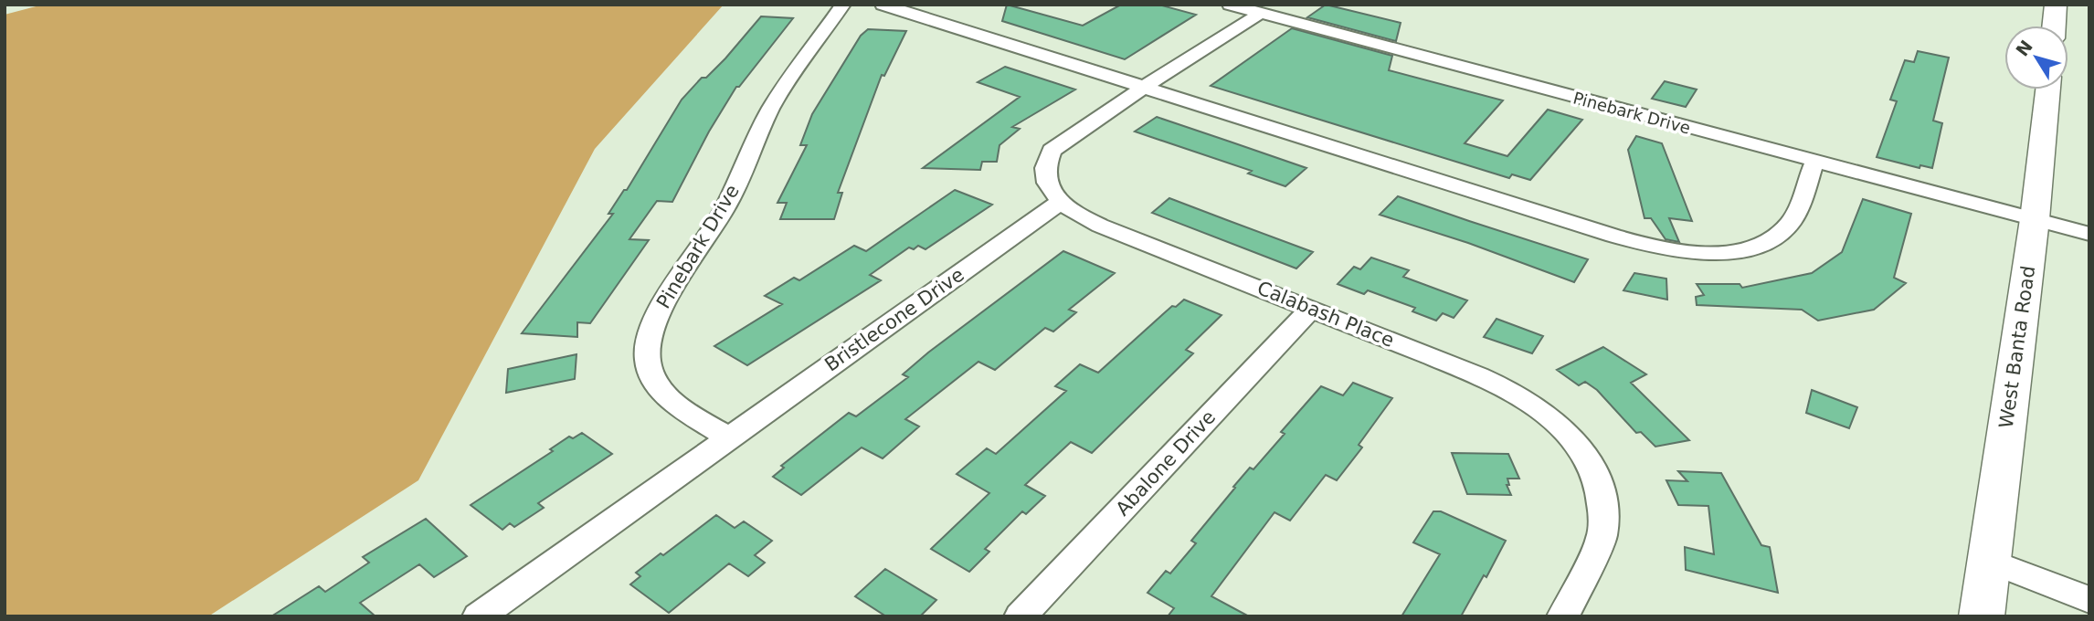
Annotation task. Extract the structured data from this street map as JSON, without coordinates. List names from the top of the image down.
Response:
{
  "streets": {
    "street": [
      "Pinebark Drive",
      "Calabash Place",
      "Bristlecone Drive",
      "West Banta Road",
      "Abalone Drive"
    ]
  },
  "crossings": [
    ["Pinebark Drive", "Bristlecone Drive"],
    ["Pinebark Drive", "West Banta Road"],
    ["Calabash Place", "Bristlecone Drive"],
    ["Calabash Place", "Abalone Drive"]
  ],
  "north": "top left"
}
